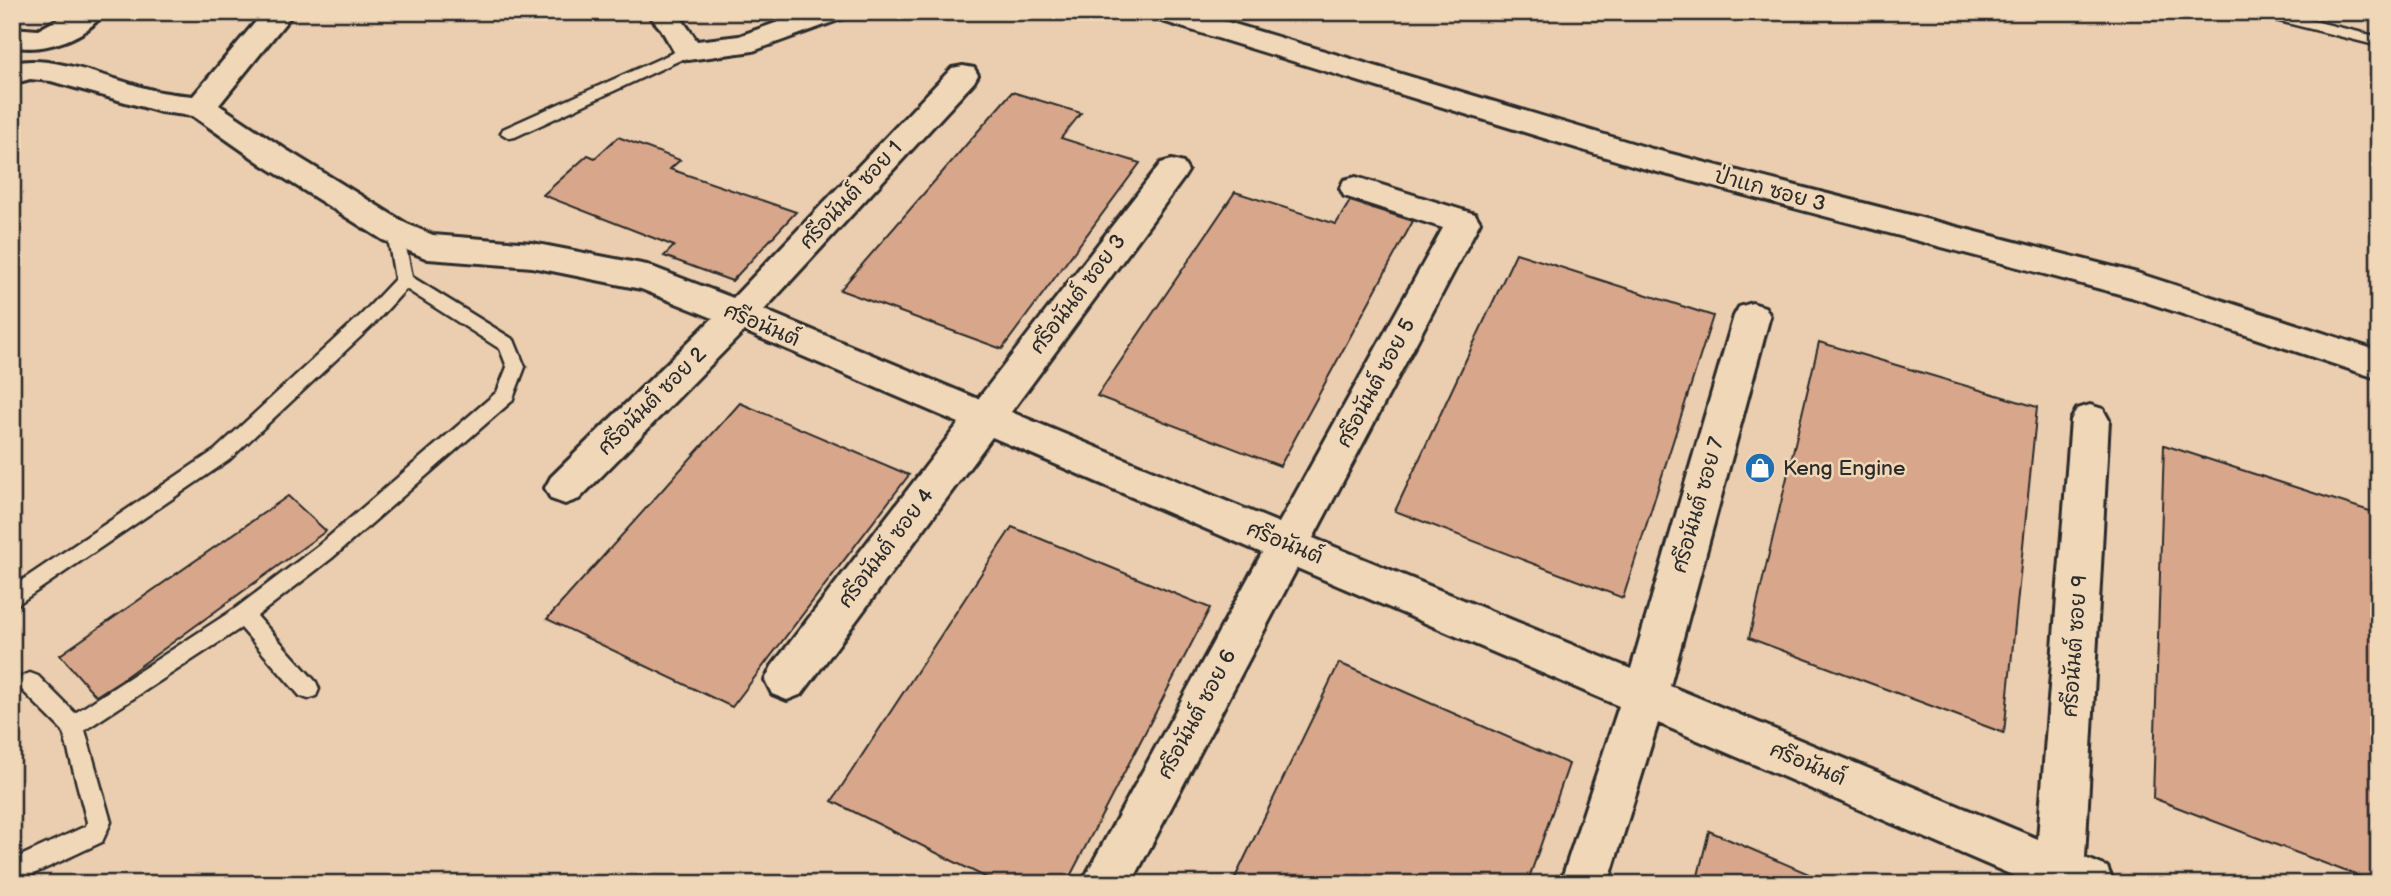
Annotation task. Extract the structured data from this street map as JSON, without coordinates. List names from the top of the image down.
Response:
{
  "streets": {
    "street": [
      "ป่าแก ซอย 3",
      "ศรีอนันต์ ซอย 1",
      "ศรีอนันต์ ซอย 3",
      "ศรีอนันต์",
      "ศรีอนันต์ ซอย 5",
      "ศรีอนันต์ ซอย 2",
      "ศรีอนันต์ ซอย 7",
      "ศรีอนันต์ ซอย 4",
      "ศรีอนันต์ ซอย 9",
      "ศรีอนันต์ ซอย 6"
    ]
  },
  "crossings": [
    ["ศรีอนันต์ ซอย 1", "ศรีอนันต์"],
    ["ศรีอนันต์ ซอย 1", "ศรีอนันต์ ซอย 2"],
    ["ศรีอนันต์ ซอย 3", "ศรีอนันต์"],
    ["ศรีอนันต์ ซอย 3", "ศรีอนันต์ ซอย 4"],
    ["ศรีอนันต์", "ศรีอนันต์ ซอย 5"],
    ["ศรีอนันต์", "ศรีอนันต์ ซอย 2"],
    ["ศรีอนันต์", "ศรีอนันต์ ซอย 7"],
    ["ศรีอนันต์", "ศรีอนันต์ ซอย 4"],
    ["ศรีอนันต์", "ศรีอนันต์ ซอย 9"],
    ["ศรีอนันต์", "ศรีอนันต์ ซอย 6"],
    ["ศรีอนันต์ ซอย 5", "ศรีอนันต์ ซอย 6"]
  ],
  "places": {
    "shop": ["Keng Engine"]
  }
}
